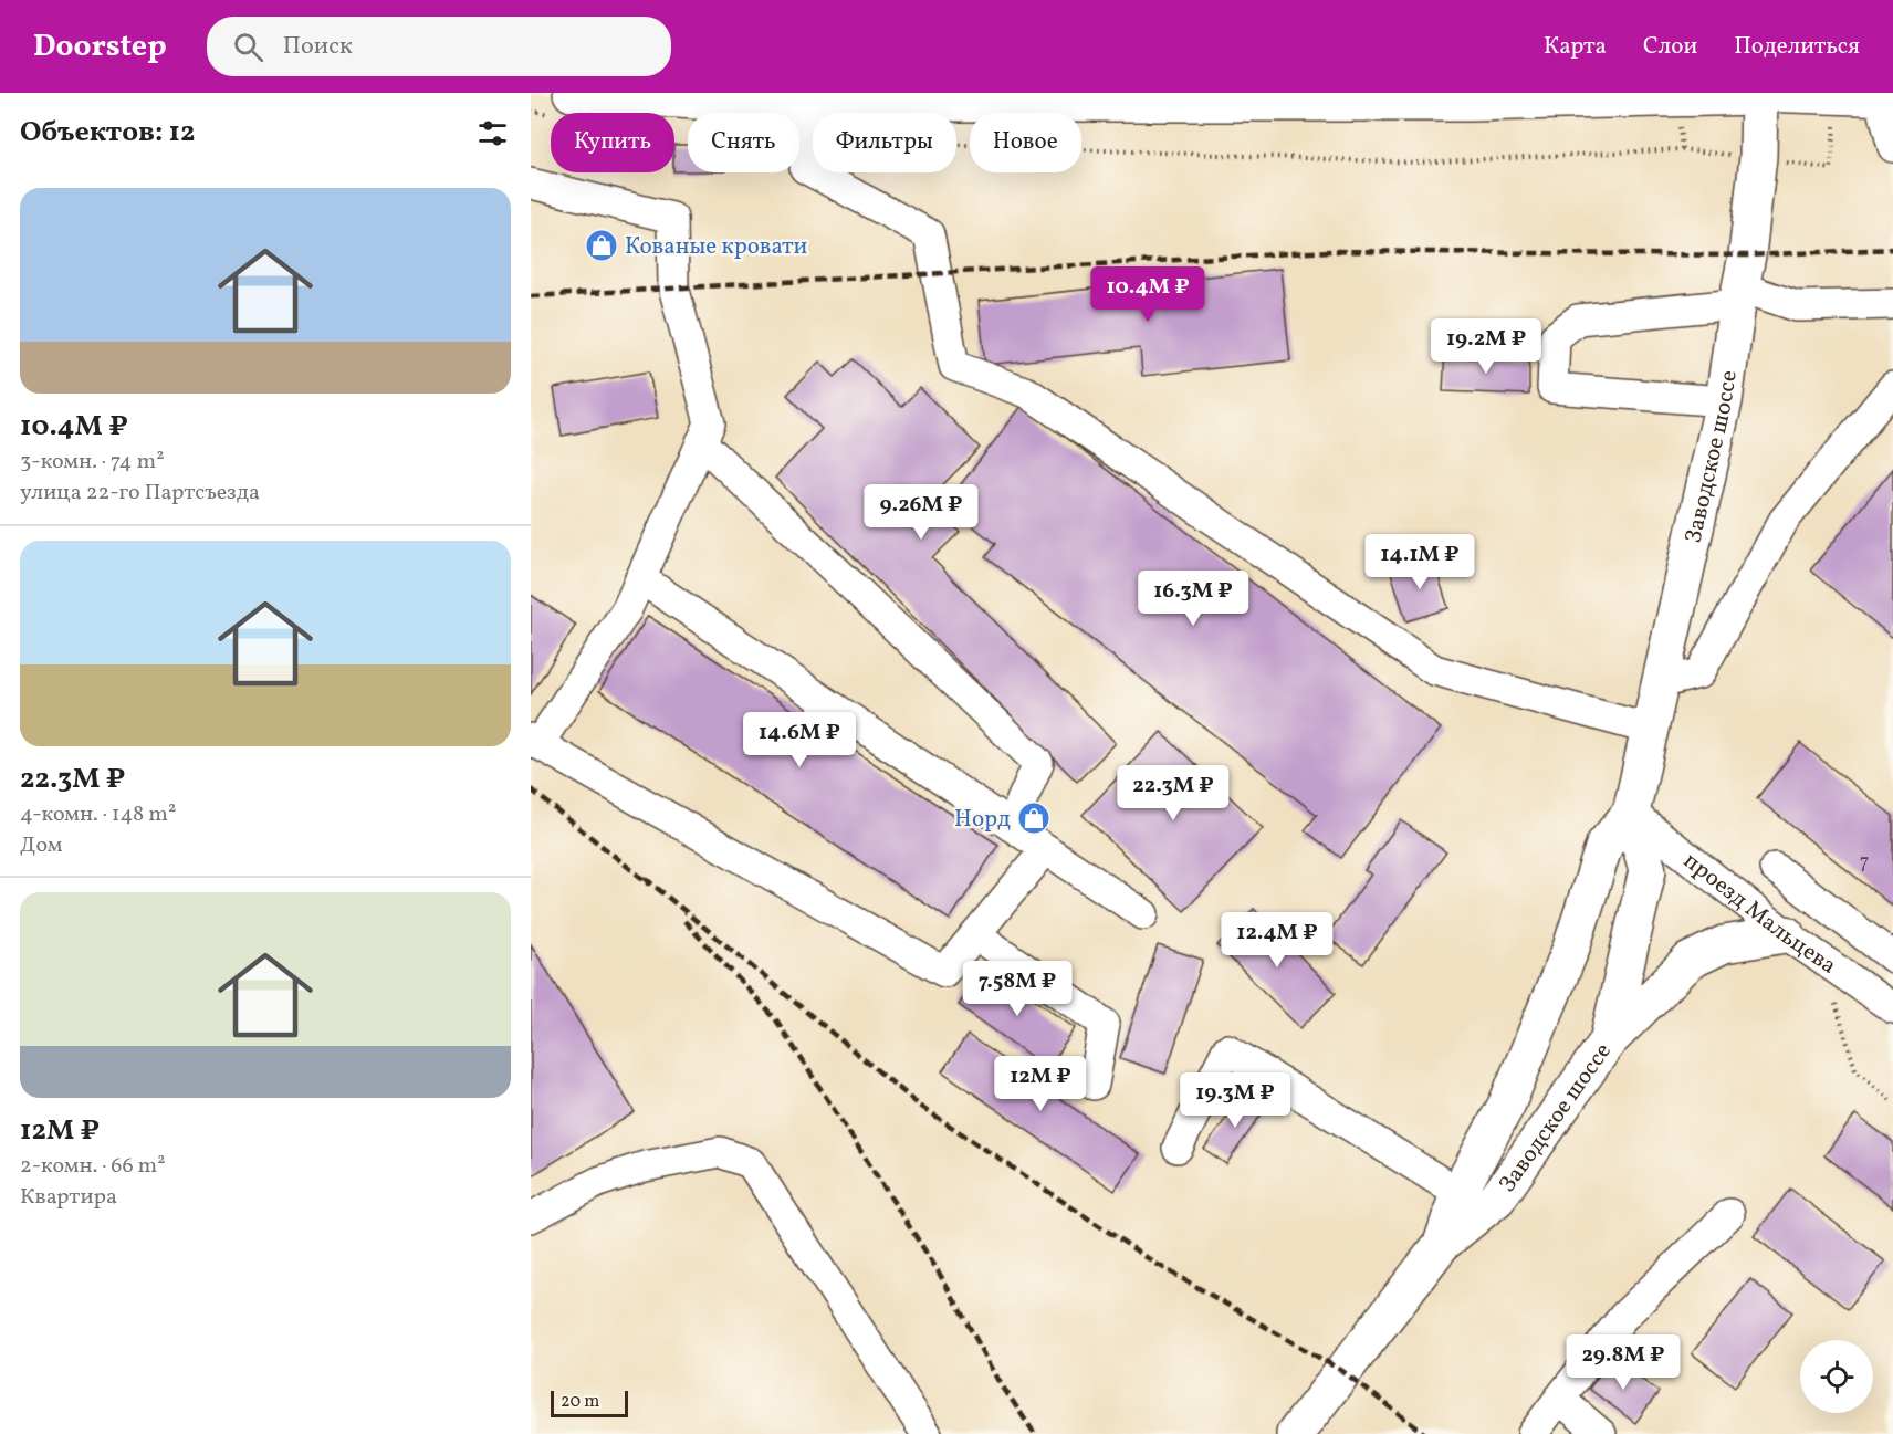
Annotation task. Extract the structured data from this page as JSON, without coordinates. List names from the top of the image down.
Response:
{
  "streets": {
    "main road": ["Заводское шоссе"],
    "street": ["проезд Мальцева"]
  },
  "crossings": [
    ["Заводское шоссе", "проезд Мальцева"]
  ],
  "places": {
    "shop": ["Кованые кровати", "Норд"]
  },
  "house_numbers": ["7"],
  "scale_bar": "20 m",
  "page": {
    "header": "Doorstep",
    "search": "Поиск",
    "nav": ["Карта", "Слои", "Поделиться"],
    "heading": "Объектов: 12",
    "chip": [
      "Купить",
      "Снять",
      "Фильтры",
      "Новое"
    ],
    "list": [
      {
        "name": "10.4M ₽",
        "note": "3-комн. · 74 m² · улица 22-го Партсъезда"
      },
      {
        "name": "22.3M ₽",
        "note": "4-комн. · 148 m² · Дом"
      },
      {
        "name": "12M ₽",
        "note": "2-комн. · 66 m² · Квартира"
      }
    ],
    "price": [
      "10.4M ₽",
      "19.2M ₽",
      "9.26M ₽",
      "14.1M ₽",
      "16.3M ₽",
      "14.6M ₽",
      "22.3M ₽",
      "12.4M ₽",
      "7.58M ₽",
      "12M ₽",
      "19.3M ₽",
      "29.8M ₽"
    ],
    "scale": "20 m"
  }
}
